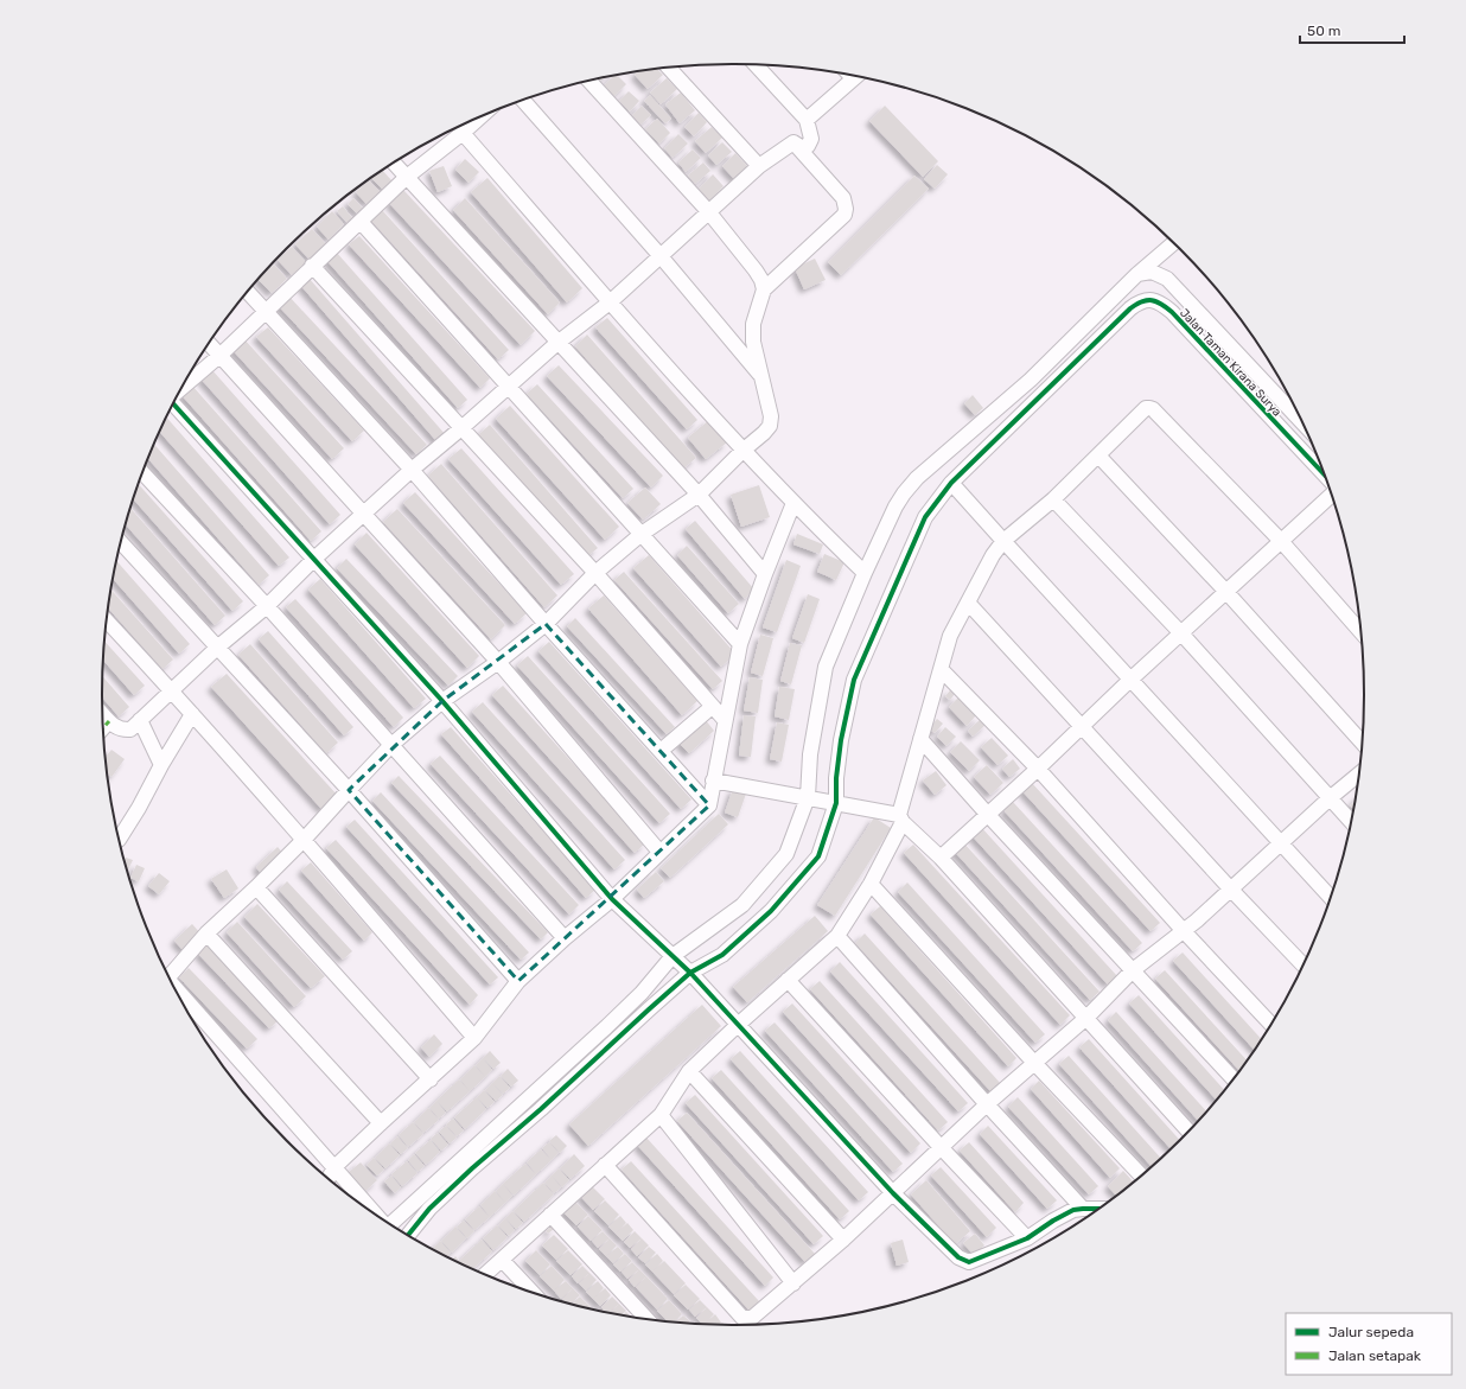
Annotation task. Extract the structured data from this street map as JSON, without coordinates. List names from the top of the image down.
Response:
{
  "streets": {
    "street": ["Jalan Taman Kirana Surya"]
  },
  "legend": ["Jalur sepeda", "Jalan setapak"],
  "scale_bar": "50 m"
}
